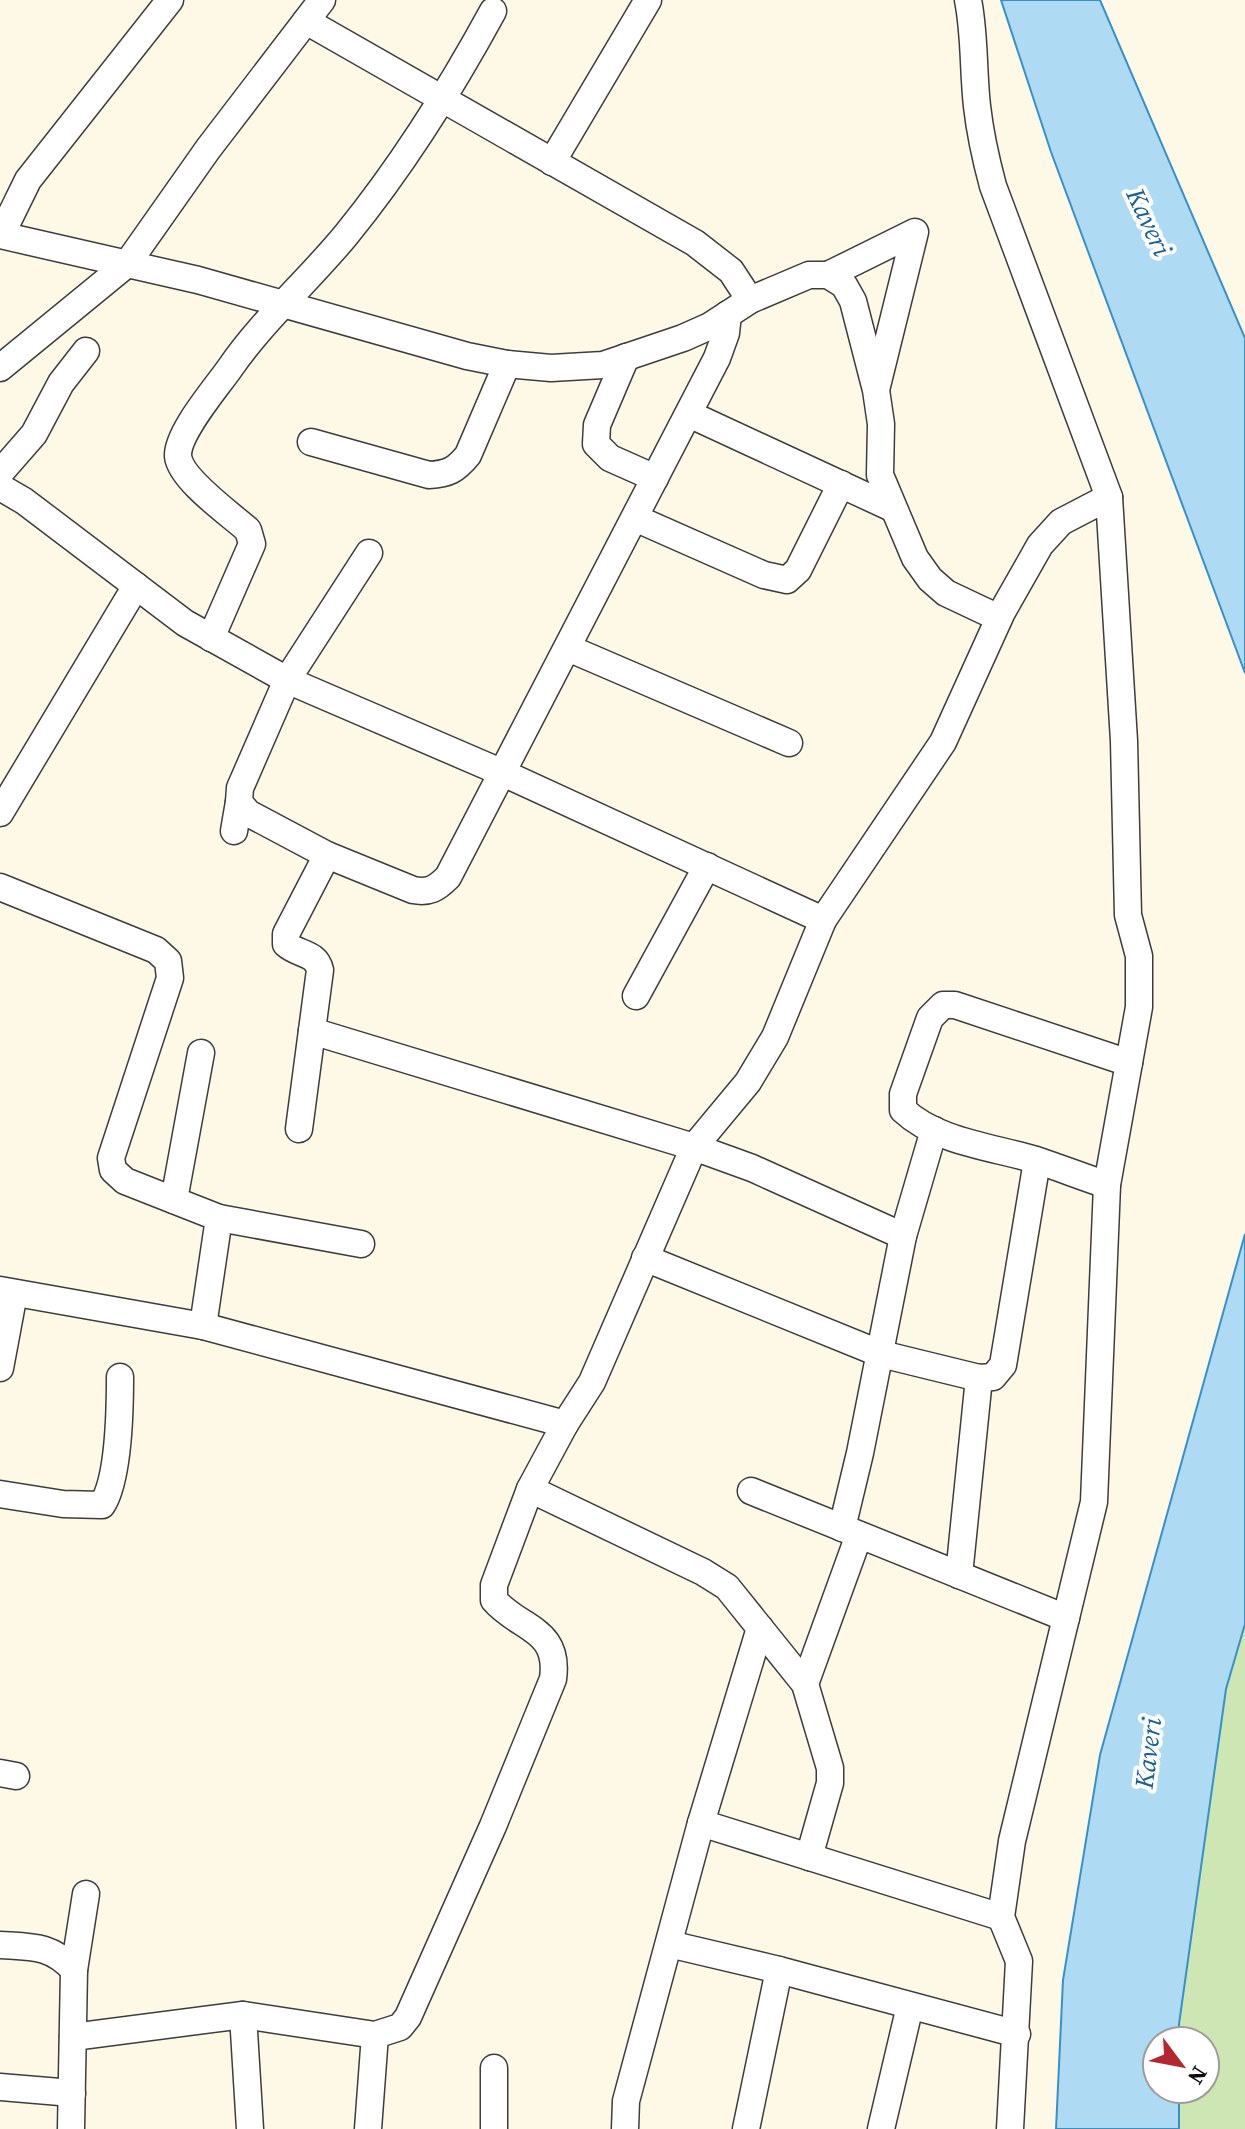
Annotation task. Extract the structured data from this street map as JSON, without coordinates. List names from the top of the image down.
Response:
{
  "water": ["Kaveri"],
  "north": "bottom right"
}
